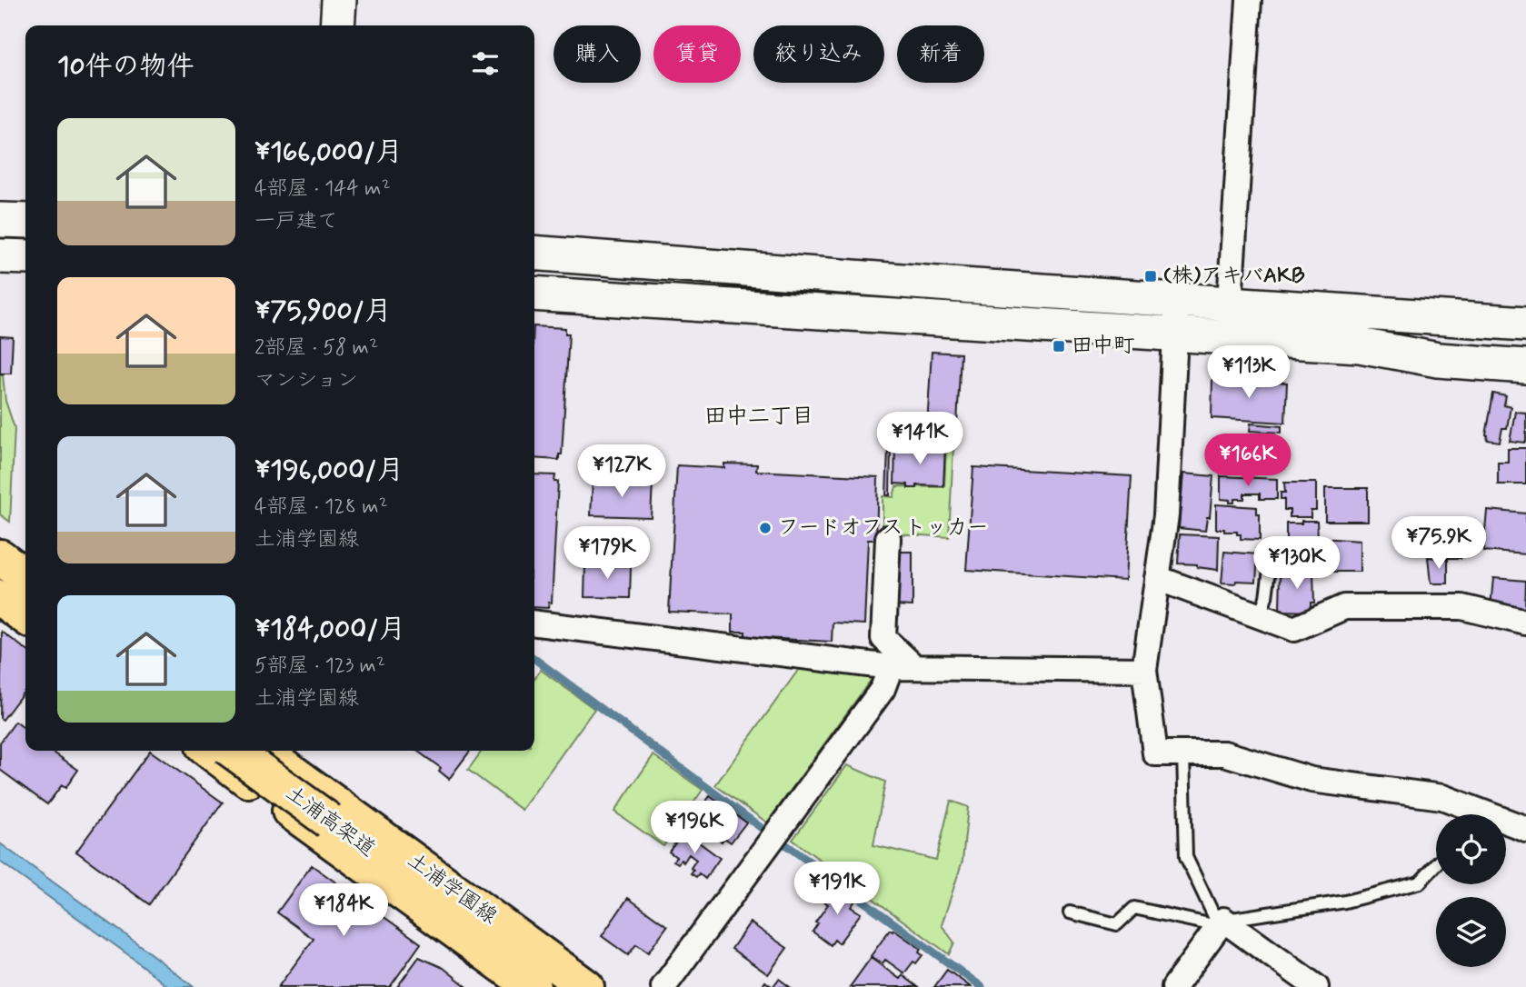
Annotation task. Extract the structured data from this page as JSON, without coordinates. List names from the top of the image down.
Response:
{
  "streets": {
    "main road": ["土浦高架道", "土浦学園線"]
  },
  "districts": ["田中二丁目"],
  "places": {
    "transit": ["(株)アキバAKB", "田中町"],
    "other": ["フードオフストッカー"]
  },
  "page": {
    "chip": [
      "購入",
      "賃貸",
      "絞り込み",
      "新着"
    ],
    "heading": "10件の物件",
    "list": [
      {
        "name": "¥166,000/月",
        "note": "4部屋 · 144 m² · 一戸建て"
      },
      {
        "name": "¥75,900/月",
        "note": "2部屋 · 58 m² · マンション"
      },
      {
        "name": "¥196,000/月",
        "note": "4部屋 · 128 m² · 土浦学園線"
      },
      {
        "name": "¥184,000/月",
        "note": "5部屋 · 123 m² · 土浦学園線"
      }
    ],
    "price": [
      "¥113K",
      "¥141K",
      "¥166K",
      "¥127K",
      "¥75.9K",
      "¥179K",
      "¥130K",
      "¥196K",
      "¥191K",
      "¥184K"
    ]
  }
}
